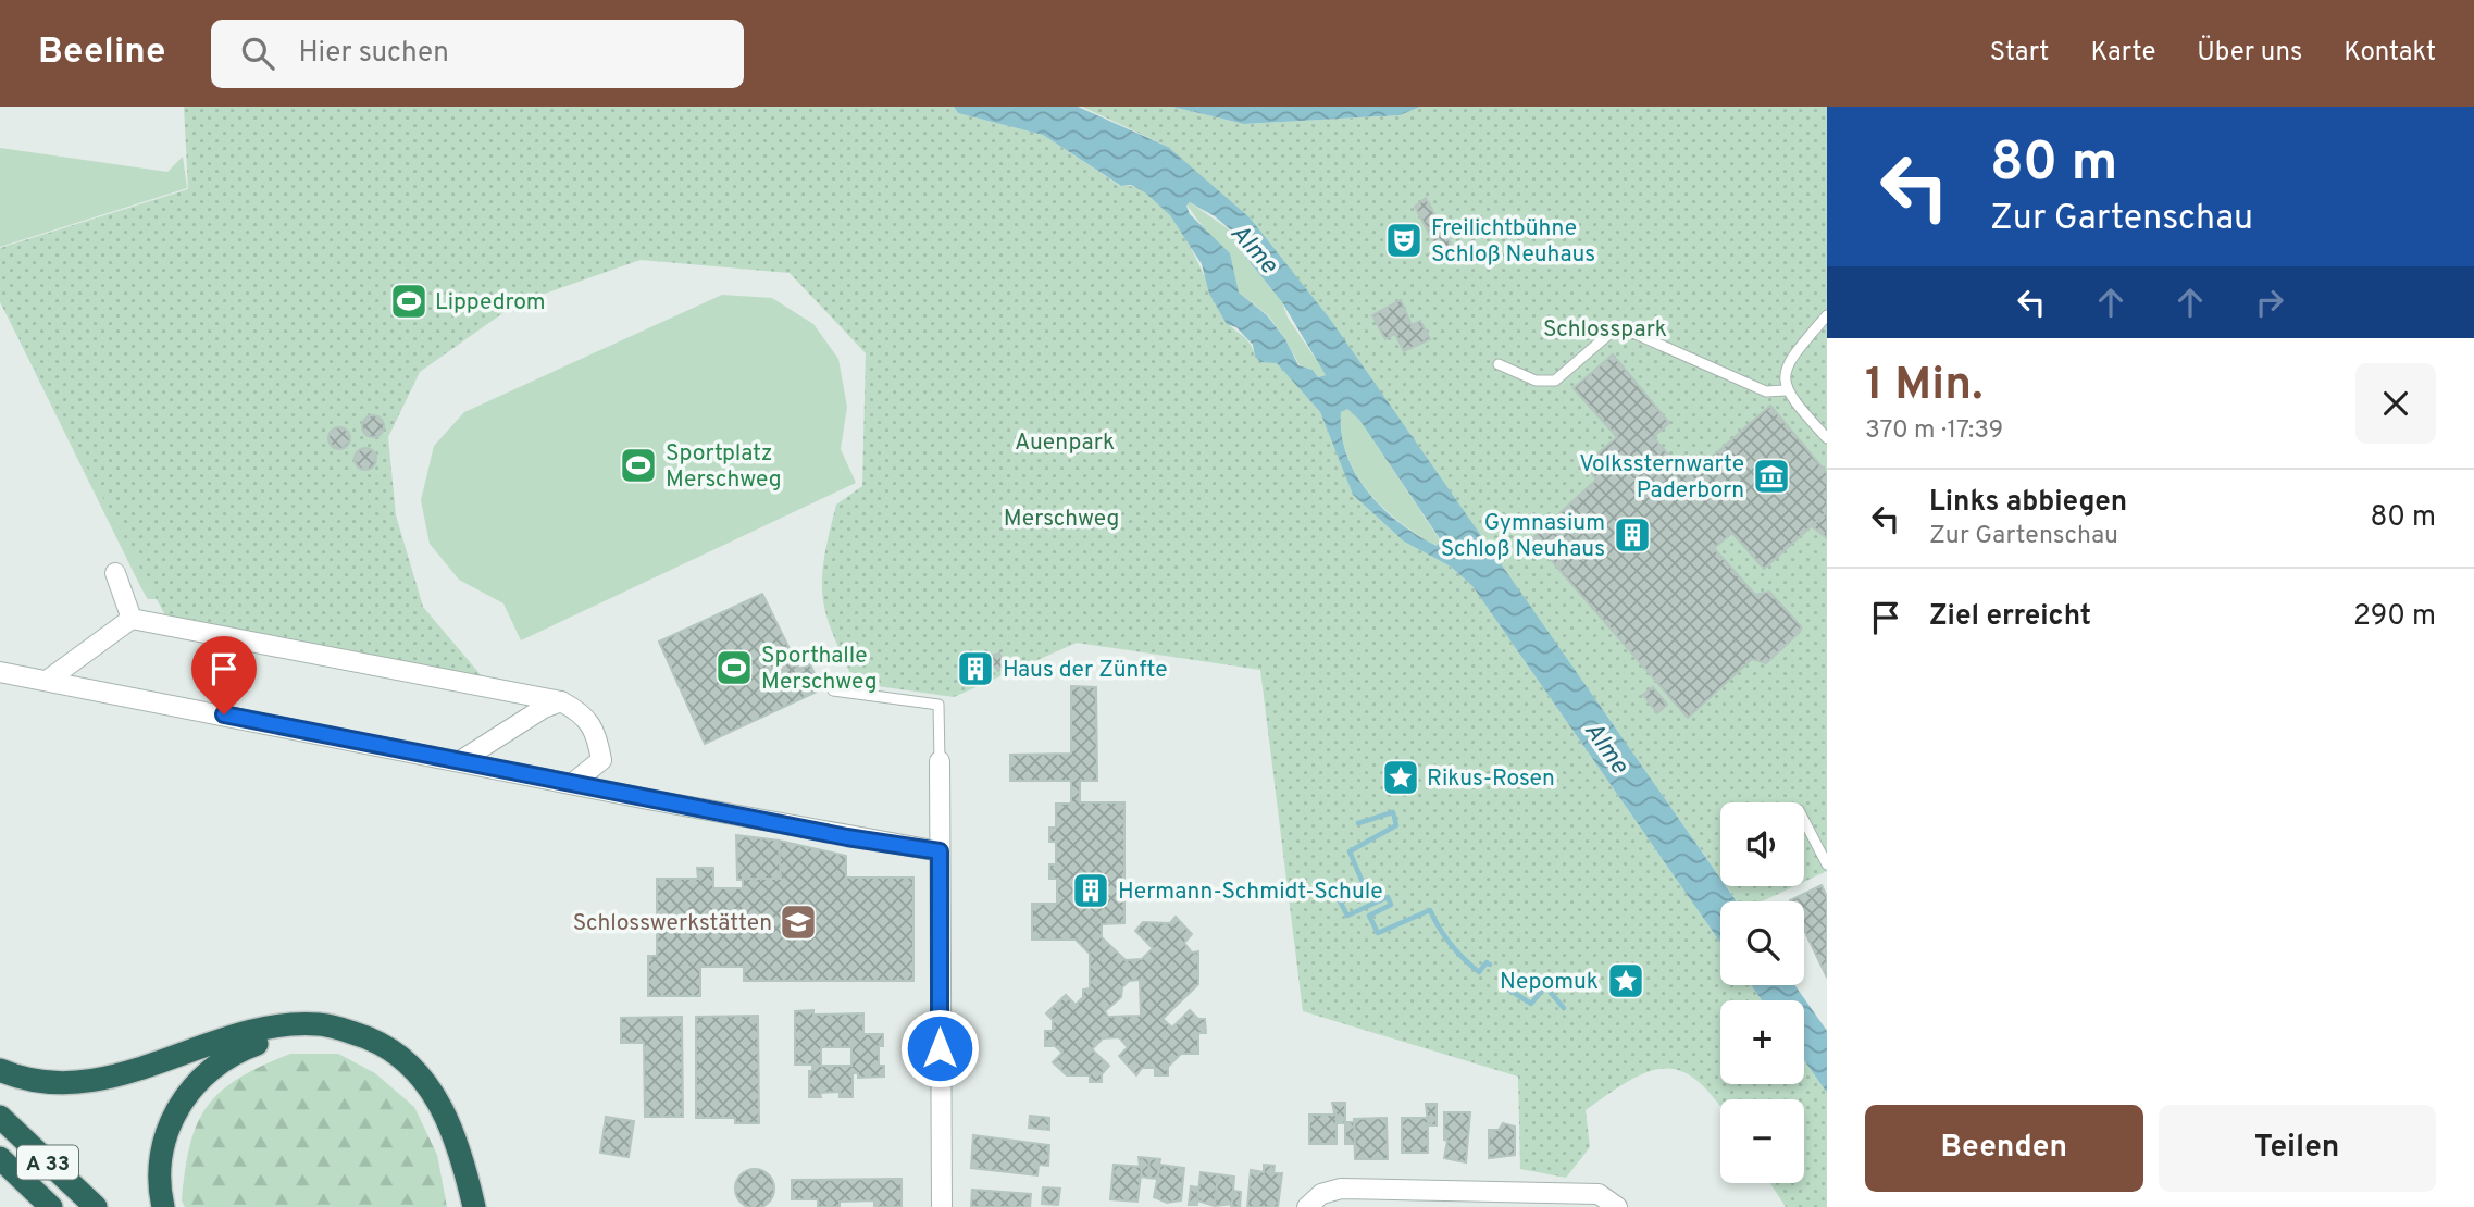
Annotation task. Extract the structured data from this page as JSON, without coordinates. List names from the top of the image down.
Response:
{
  "streets": {
    "highway": ["A 33"]
  },
  "water": ["Alme"],
  "parks": ["Schlosspark", "Auenpark", "Merschweg"],
  "places": {
    "theatre": ["Freilichtbühne Schloß Neuhaus"],
    "sports": ["Lippedrom", "Sportplatz Merschweg", "Sporthalle Merschweg"],
    "museum": ["Volkssternwarte Paderborn"],
    "building": ["Gymnasium Schloß Neuhaus", "Haus der Zünfte", "Hermann-Schmidt-Schule"],
    "place": ["Rikus-Rosen", "Nepomuk"],
    "school or university": ["Schlosswerkstätten"]
  },
  "page": {
    "header": "Beeline",
    "search": "Hier suchen",
    "nav": [
      "Start",
      "Karte",
      "Über uns",
      "Kontakt"
    ],
    "turn": ["80 m", "Zur Gartenschau"],
    "heading": ["1 Min.", "370 m · 17:39"],
    "list": [
      {
        "name": "Links abbiegen",
        "note": "Zur Gartenschau",
        "value": "80 m"
      },
      {
        "name": "Ziel erreicht",
        "value": "290 m"
      }
    ],
    "map_buttons": ["+", "−"],
    "buttons": ["Beenden", "Teilen"]
  }
}
